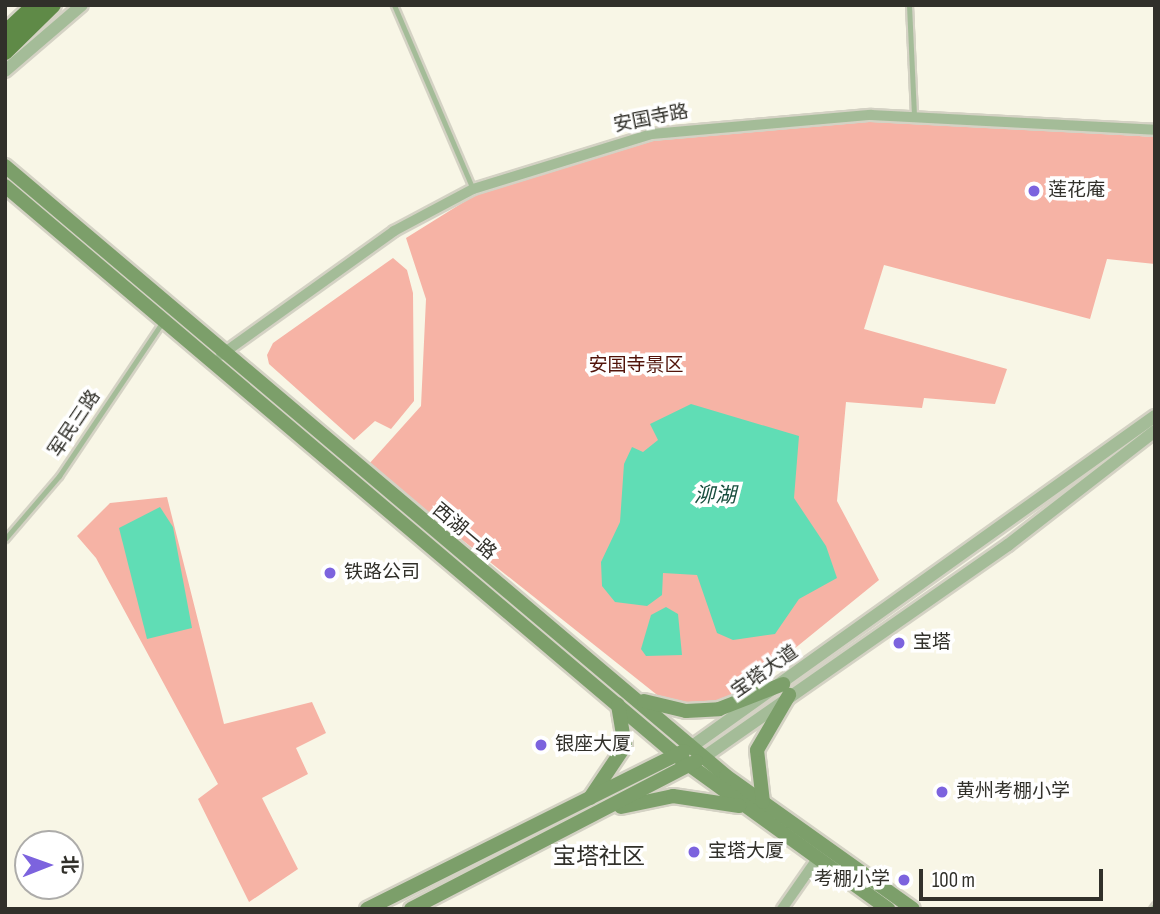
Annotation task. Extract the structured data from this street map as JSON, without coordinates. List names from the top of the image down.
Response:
{
  "streets": {
    "main road": ["西湖一路", "宝塔大道"],
    "street": ["安国寺路"],
    "lane": ["军民三路"]
  },
  "crossings": [
    ["安国寺路", "西湖一路"],
    ["军民三路", "西湖一路"],
    ["西湖一路", "宝塔大道"]
  ],
  "districts": ["宝塔社区"],
  "water": ["泖湖"],
  "parks": ["安国寺景区"],
  "places": [
    "莲花庵",
    "铁路公司",
    "宝塔",
    "银座大厦",
    "黄州考棚小学",
    "宝塔大厦",
    "考棚小学"
  ],
  "scale_bar": "100 m",
  "north": "right"
}
